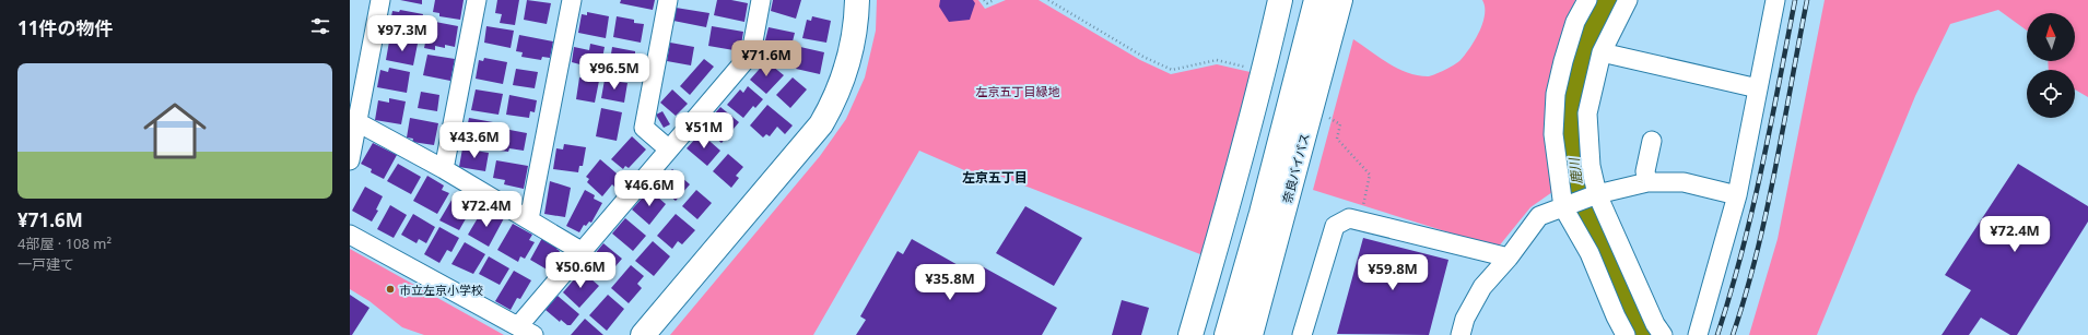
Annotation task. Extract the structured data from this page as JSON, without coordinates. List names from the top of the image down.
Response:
{
  "streets": {
    "main road": ["奈良バイパス"]
  },
  "districts": ["左京五丁目"],
  "water": ["鹿川"],
  "parks": ["左京五丁目緑地"],
  "places": ["市立左京小学校"],
  "north": "top",
  "page": {
    "heading": "11件の物件",
    "price": [
      "¥97.3M",
      "¥71.6M",
      "¥96.5M",
      "¥51M",
      "¥43.6M",
      "¥46.6M",
      "¥72.4M",
      "¥72.4M",
      "¥50.6M",
      "¥59.8M",
      "¥35.8M"
    ],
    "list": [
      {
        "name": "¥71.6M",
        "note": "4部屋 · 108 m² · 一戸建て"
      }
    ]
  }
}
